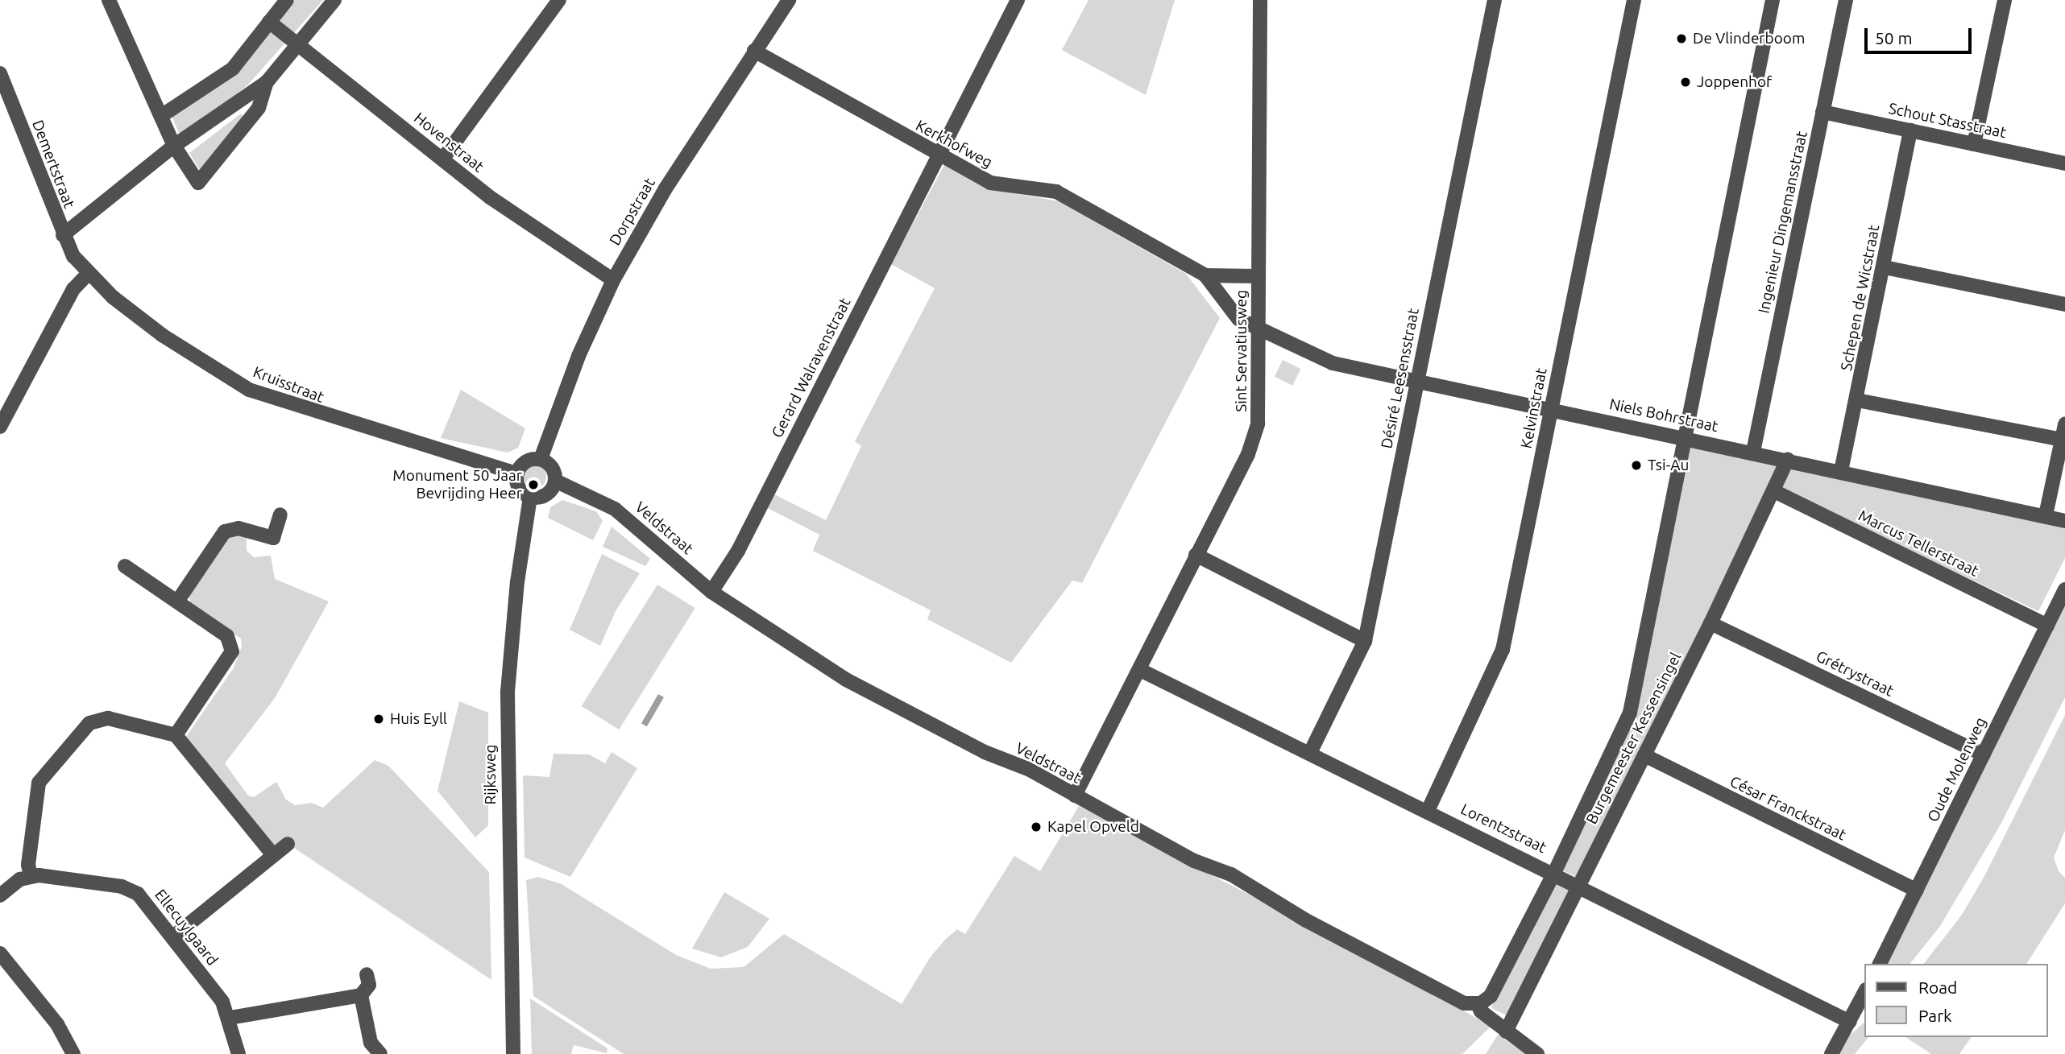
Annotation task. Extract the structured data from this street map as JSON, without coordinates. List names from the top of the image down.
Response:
{
  "streets": {
    "street": [
      "Schout Stasstraat",
      "Hovenstraat",
      "Kerkhofweg",
      "Demertstraat",
      "Dorpstraat",
      "Ingenieur Dingemansstraat",
      "Schepen de Wicstraat",
      "Sint Servatiusweg",
      "Gerard Walravenstraat",
      "Désiré Leesensstraat",
      "Kruisstraat",
      "Kelvinstraat",
      "Niels Bohrstraat",
      "Veldstraat",
      "Marcus Tellerstraat",
      "Grétrystraat",
      "Burgemeester Kessensingel",
      "Oude Molenweg",
      "Rijksweg",
      "César Franckstraat",
      "Lorentzstraat",
      "Ellecuylgaard"
    ]
  },
  "crossings": [
    ["Schout Stasstraat", "Ingenieur Dingemansstraat"],
    ["Schout Stasstraat", "Schepen de Wicstraat"],
    ["Hovenstraat", "Dorpstraat"],
    ["Kerkhofweg", "Dorpstraat"],
    ["Kerkhofweg", "Sint Servatiusweg"],
    ["Kerkhofweg", "Gerard Walravenstraat"],
    ["Kerkhofweg", "Niels Bohrstraat"],
    ["Demertstraat", "Kruisstraat"],
    ["Dorpstraat", "Kruisstraat"],
    ["Dorpstraat", "Veldstraat"],
    ["Dorpstraat", "Rijksweg"],
    ["Ingenieur Dingemansstraat", "Niels Bohrstraat"],
    ["Schepen de Wicstraat", "Niels Bohrstraat"],
    ["Sint Servatiusweg", "Niels Bohrstraat"],
    ["Sint Servatiusweg", "Veldstraat"],
    ["Sint Servatiusweg", "Lorentzstraat"],
    ["Gerard Walravenstraat", "Veldstraat"],
    ["Désiré Leesensstraat", "Niels Bohrstraat"],
    ["Désiré Leesensstraat", "Lorentzstraat"],
    ["Kruisstraat", "Veldstraat"],
    ["Kruisstraat", "Rijksweg"],
    ["Kelvinstraat", "Niels Bohrstraat"],
    ["Kelvinstraat", "Lorentzstraat"],
    ["Niels Bohrstraat", "Burgemeester Kessensingel"],
    ["Veldstraat", "Burgemeester Kessensingel"],
    ["Veldstraat", "Rijksweg"],
    ["Marcus Tellerstraat", "Burgemeester Kessensingel"],
    ["Marcus Tellerstraat", "Oude Molenweg"],
    ["Grétrystraat", "Burgemeester Kessensingel"],
    ["Grétrystraat", "Oude Molenweg"],
    ["Burgemeester Kessensingel", "César Franckstraat"],
    ["Burgemeester Kessensingel", "Lorentzstraat"],
    ["Oude Molenweg", "César Franckstraat"]
  ],
  "places": [
    "De Vlinderboom",
    "Joppenhof",
    "Tsi-Au",
    "Monument 50 Jaar Bevrijding Heer",
    "Huis Eyll",
    "Kapel Opveld"
  ],
  "legend": ["Road", "Park"],
  "scale_bar": "50 m"
}
